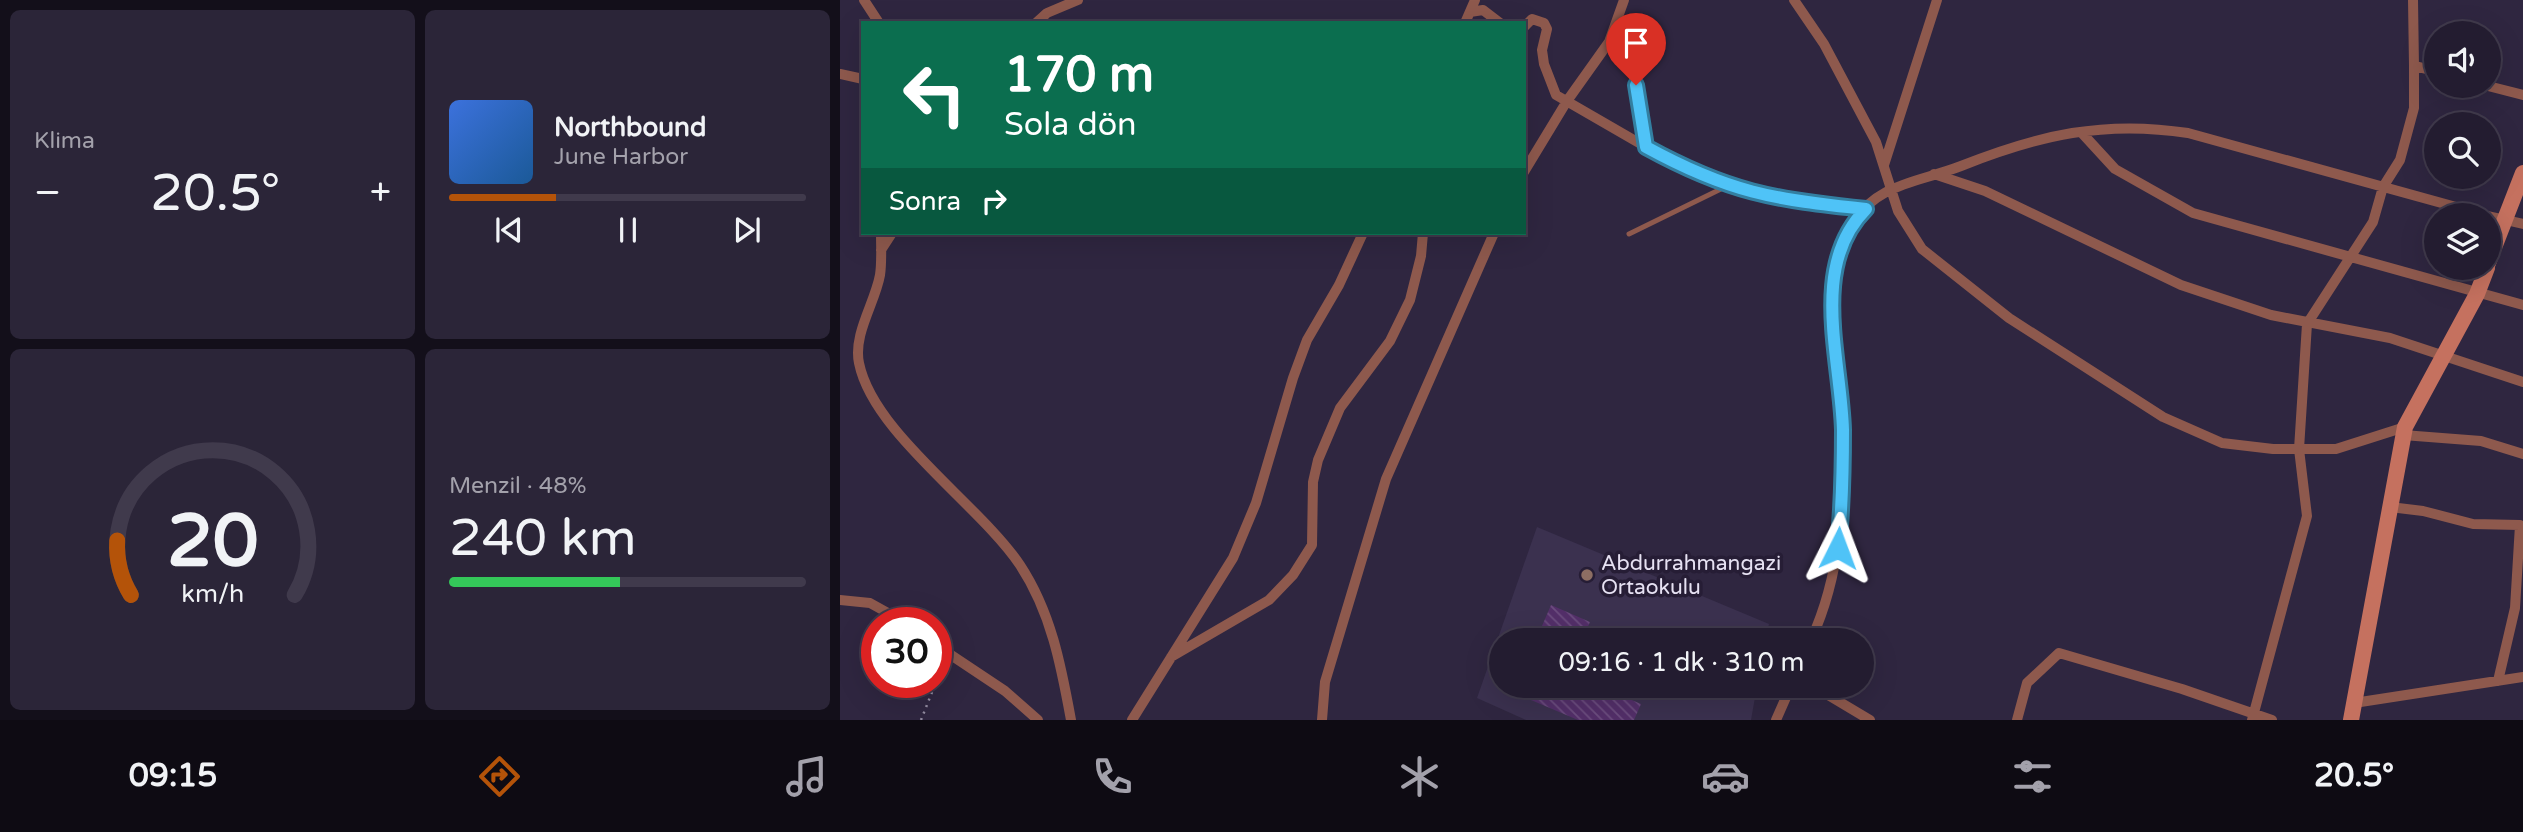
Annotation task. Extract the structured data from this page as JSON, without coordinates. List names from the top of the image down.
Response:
{
  "places": ["Abdurrahmangazi Ortaokulu"],
  "page": {
    "tile": [
      "Klima",
      ["Menzil · 48%", "240 km"]
    ],
    "turn": ["170 m", "Sola dön"],
    "song": ["Northbound", "June Harbor"],
    "heat": ["−", "20.5°", "+"],
    "then": "Sonra",
    "limit": "30",
    "trip": "09:16 · 1 dk · 310 m",
    "tabs": ["09:15", "20.5°"],
    "gauge": ["20", "km/h"]
  }
}
